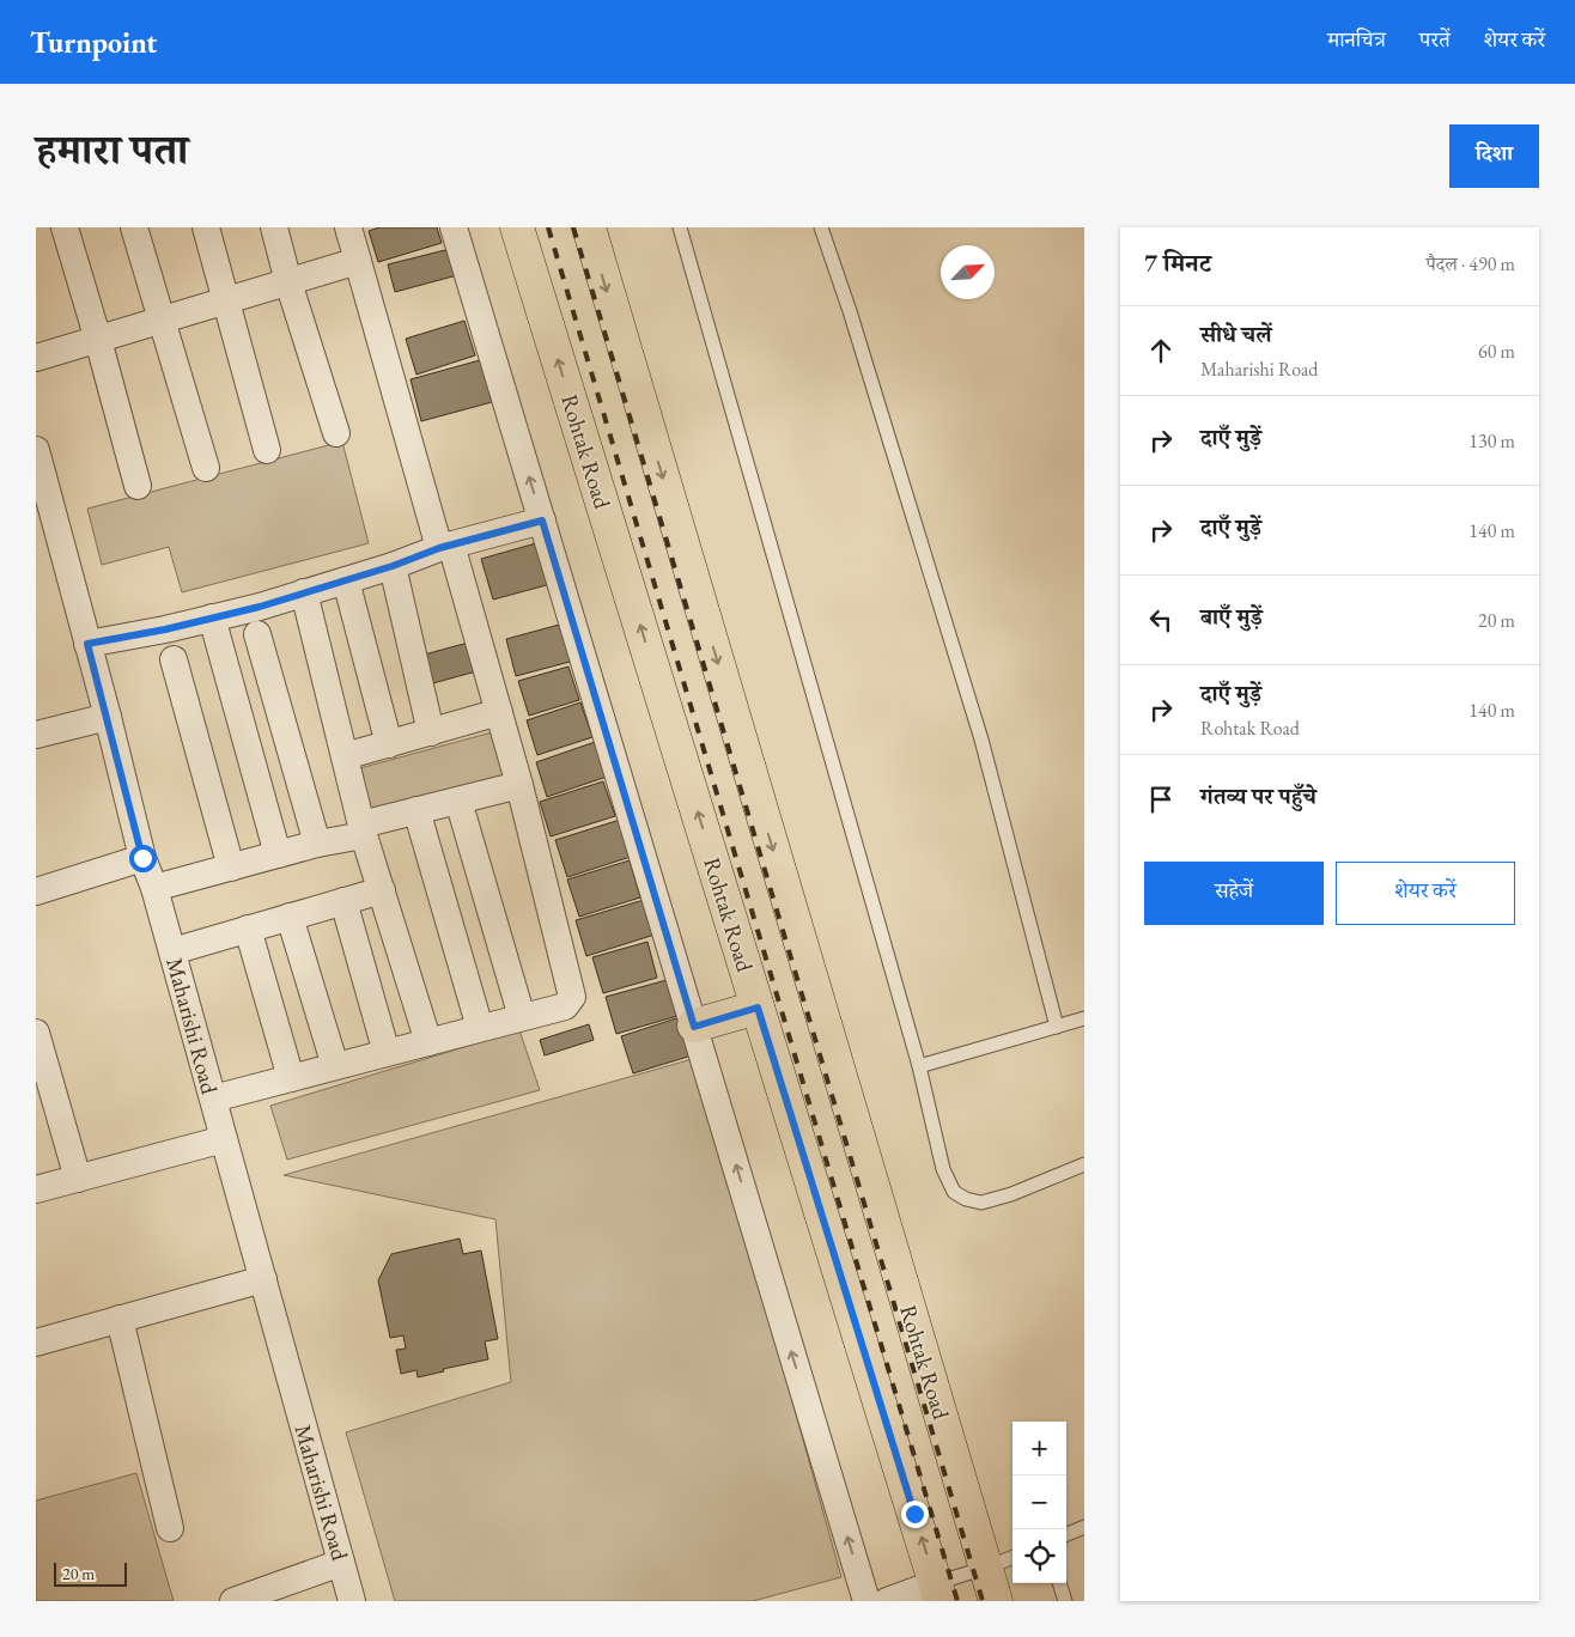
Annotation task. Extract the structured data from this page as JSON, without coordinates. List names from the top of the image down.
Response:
{
  "streets": {
    "main road": ["Rohtak Road"],
    "street": ["Maharishi Road"]
  },
  "scale_bar": "20 m",
  "north": "top right",
  "page": {
    "header": "Turnpoint",
    "nav": ["मानचित्र", "परतें", "शेयर करें"],
    "title": "हमारा पता",
    "buttons": [
      "दिशा",
      ["सहेजें", "शेयर करें"]
    ],
    "heading": ["7 मिनट", "पैदल · 490 m"],
    "list": [
      ["सीधे चलें", "Maharishi Road", "60 m"],
      ["दाएँ मुड़ें", "130 m"],
      ["दाएँ मुड़ें", "140 m"],
      ["बाएँ मुड़ें", "20 m"],
      ["दाएँ मुड़ें", "Rohtak Road", "140 m"],
      "गंतव्य पर पहुँचे"
    ],
    "map_buttons": ["+", "−"],
    "scale": "20 m"
  }
}
